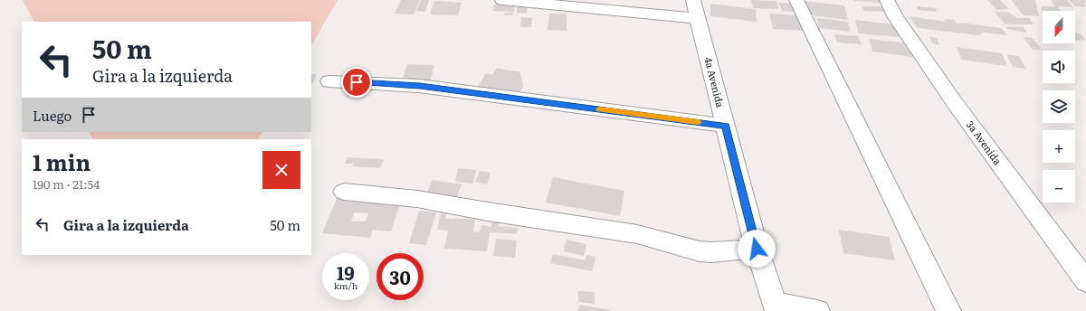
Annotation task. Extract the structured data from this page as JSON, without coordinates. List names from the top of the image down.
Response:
{
  "streets": {
    "street": ["4a Avenida", "3a Avenida"]
  },
  "north": "bottom",
  "page": {
    "map_buttons": ["+", "−"],
    "turn": ["50 m", "Gira a la izquierda"],
    "then": "Luego",
    "heading": ["1 min", "190 m · 21:54"],
    "list": [
      {
        "name": "Gira a la izquierda",
        "value": "50 m"
      }
    ],
    "speed": "19 km/h",
    "limit": "30"
  }
}
